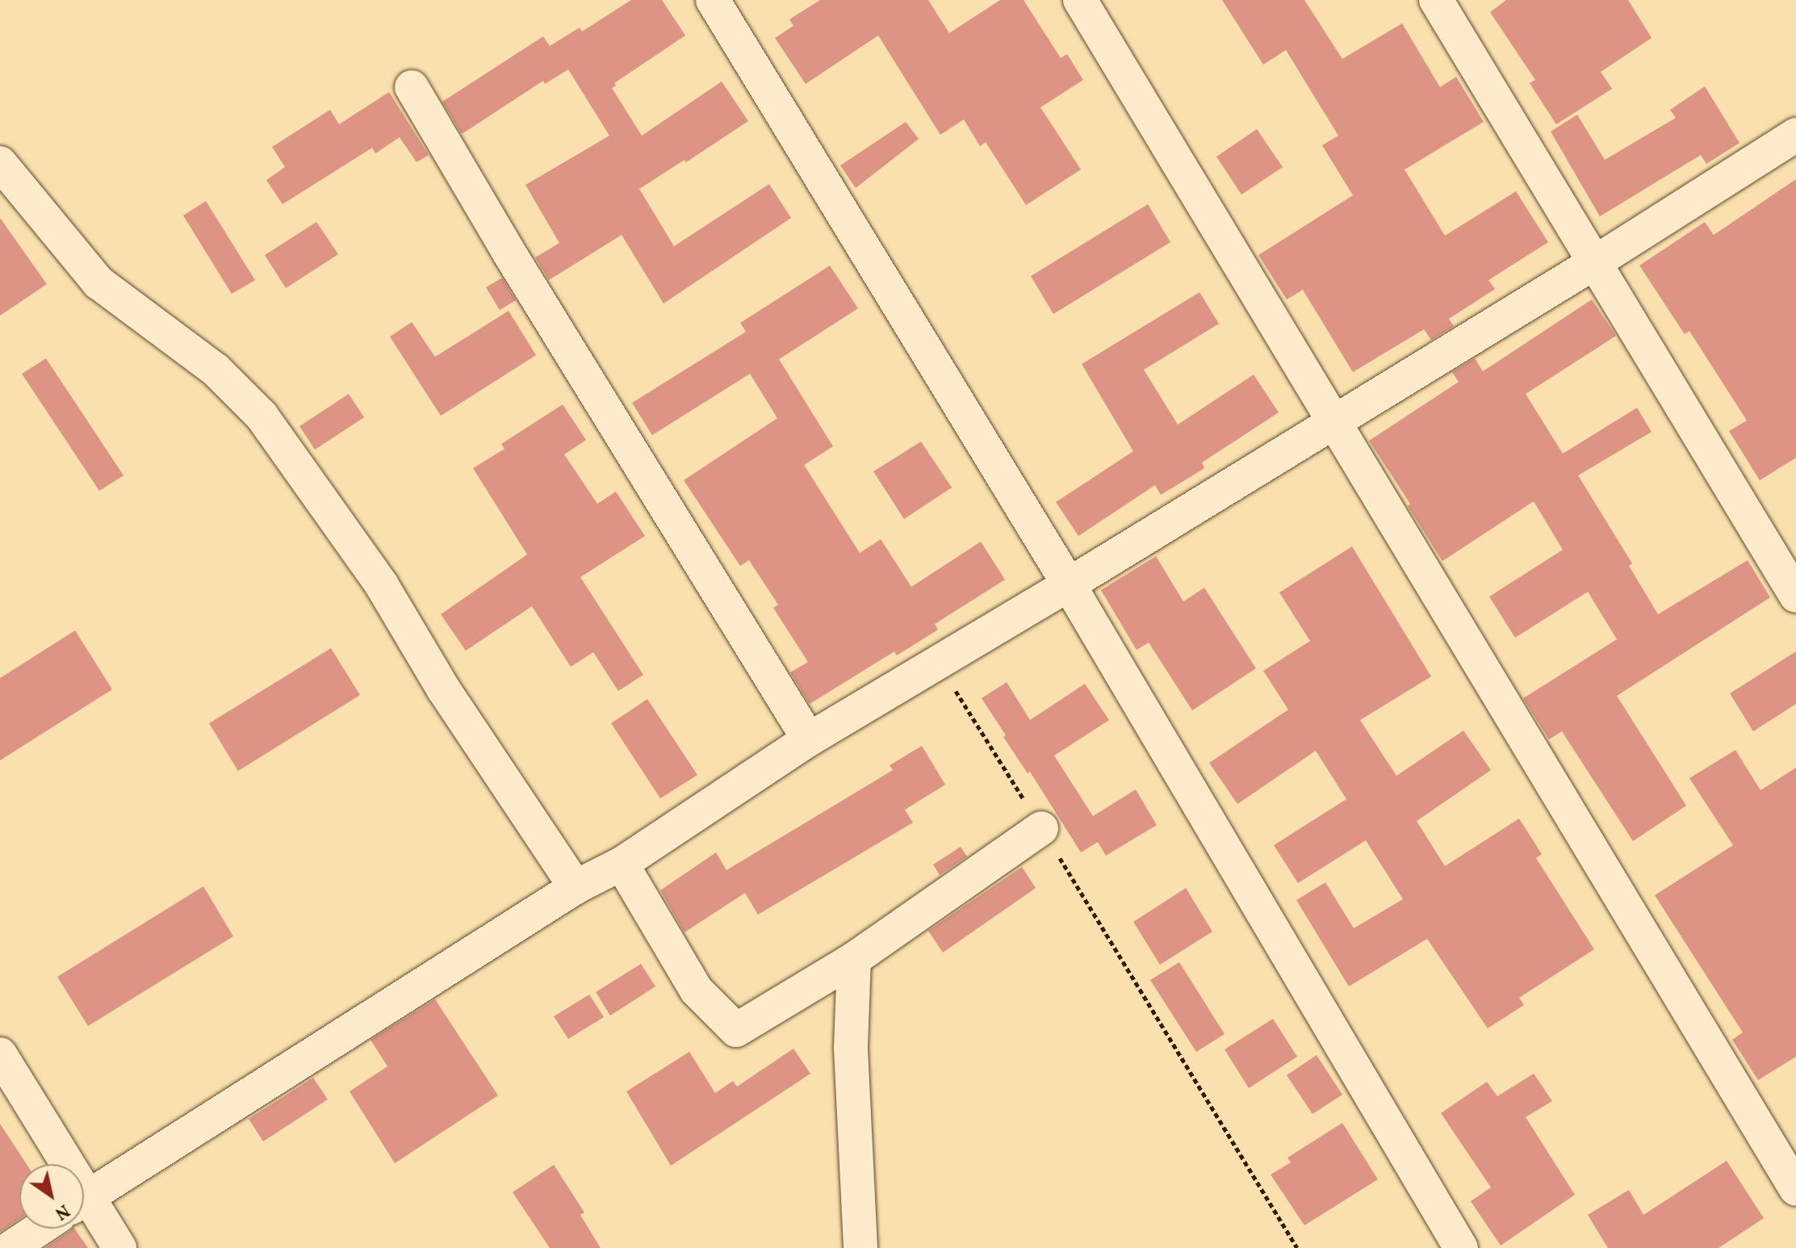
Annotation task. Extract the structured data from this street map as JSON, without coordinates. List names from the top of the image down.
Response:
{
  "north": "bottom right"
}
